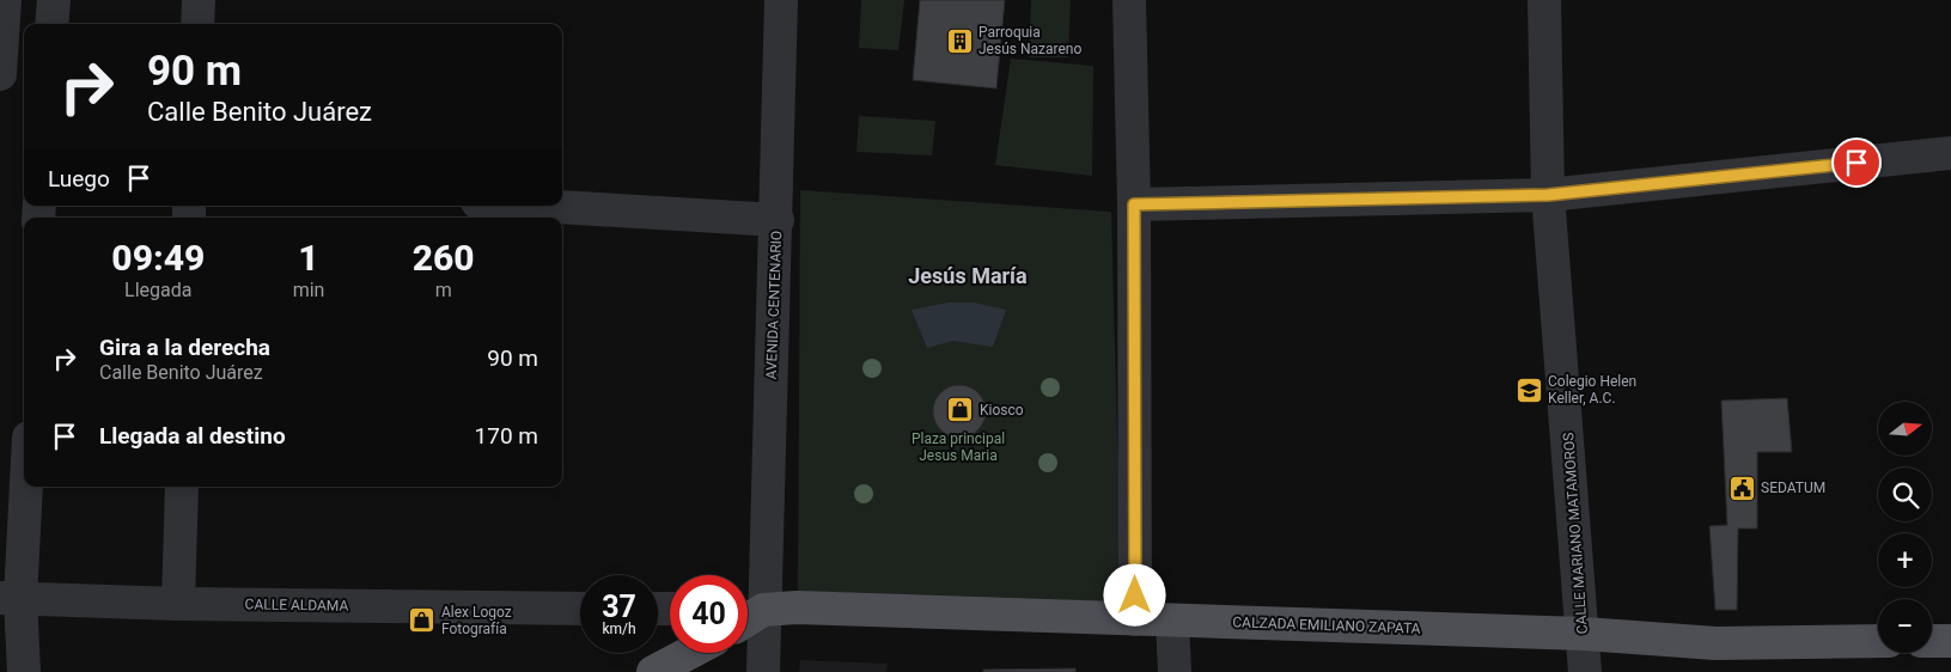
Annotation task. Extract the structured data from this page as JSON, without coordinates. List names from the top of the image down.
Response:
{
  "streets": {
    "main road": ["CALZADA EMILIANO ZAPATA"],
    "street": ["AVENIDA CENTENARIO", "CALLE MARIANO MATAMOROS", "CALLE ALDAMA"]
  },
  "crossings": [
    ["AVENIDA CENTENARIO", "CALZADA EMILIANO ZAPATA"],
    ["CALLE MARIANO MATAMOROS", "CALZADA EMILIANO ZAPATA"]
  ],
  "districts": ["Jesús María"],
  "parks": ["Plaza principal Jesus Maria"],
  "places": {
    "building": ["Parroquia Jesús Nazareno"],
    "school or university": ["Colegio Helen Keller, A.C."],
    "shop": ["Kiosco", "Alex Logoz Fotografía"],
    "public building": ["SEDATUM"]
  },
  "north": "right",
  "page": {
    "turn": ["90 m", "Calle Benito Juárez"],
    "then": "Luego",
    "eta": [
      "09:49",
      "Llegada",
      "1",
      "min",
      "260",
      "m"
    ],
    "list": [
      {
        "name": "Gira a la derecha",
        "note": "Calle Benito Juárez",
        "value": "90 m"
      },
      {
        "name": "Llegada al destino",
        "value": "170 m"
      }
    ],
    "map_buttons": ["+", "−"],
    "speed": "37 km/h",
    "limit": "40"
  }
}
